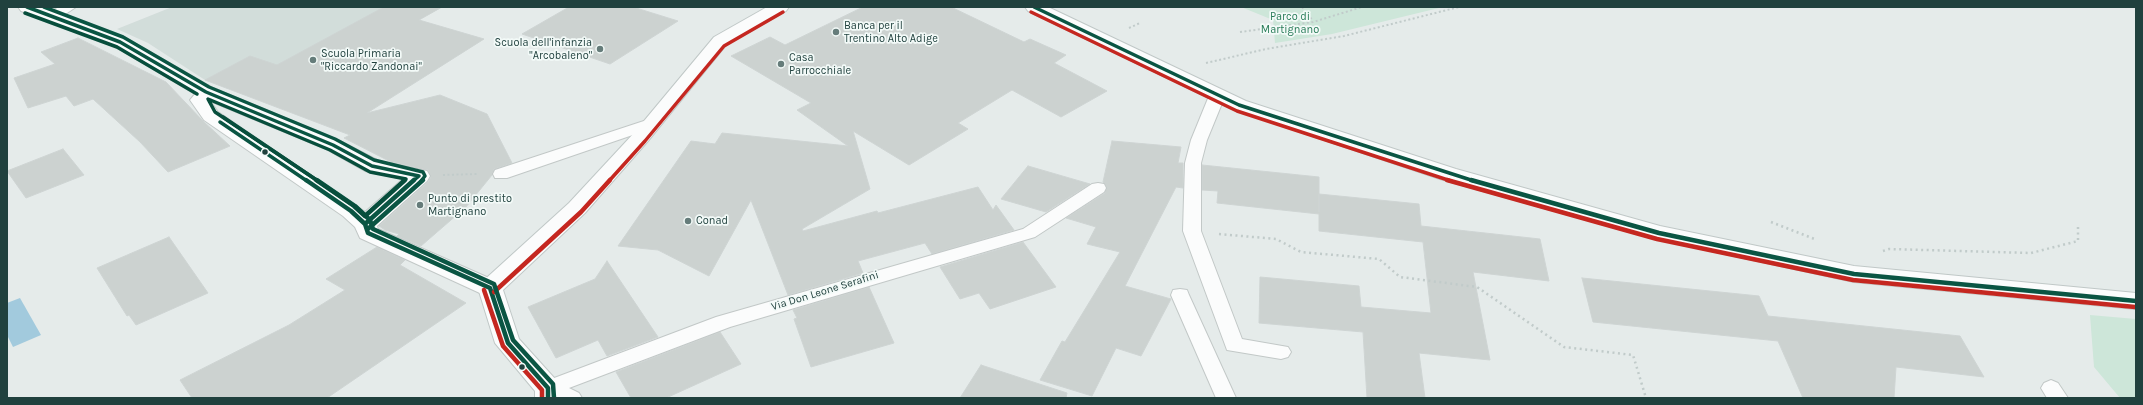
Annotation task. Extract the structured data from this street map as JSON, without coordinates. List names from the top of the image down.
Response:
{
  "streets": {
    "lane": ["Via Don Leone Serafini"]
  },
  "parks": ["Parco di Martignano"],
  "places": [
    "Banca per il Trentino Alto Adige",
    "Scuola dell'infanzia \"Arcobaleno\"",
    "Scuola Primaria \"Riccardo Zandonai\"",
    "Casa Parrocchiale",
    "Punto di prestito Martignano",
    "Conad"
  ]
}
